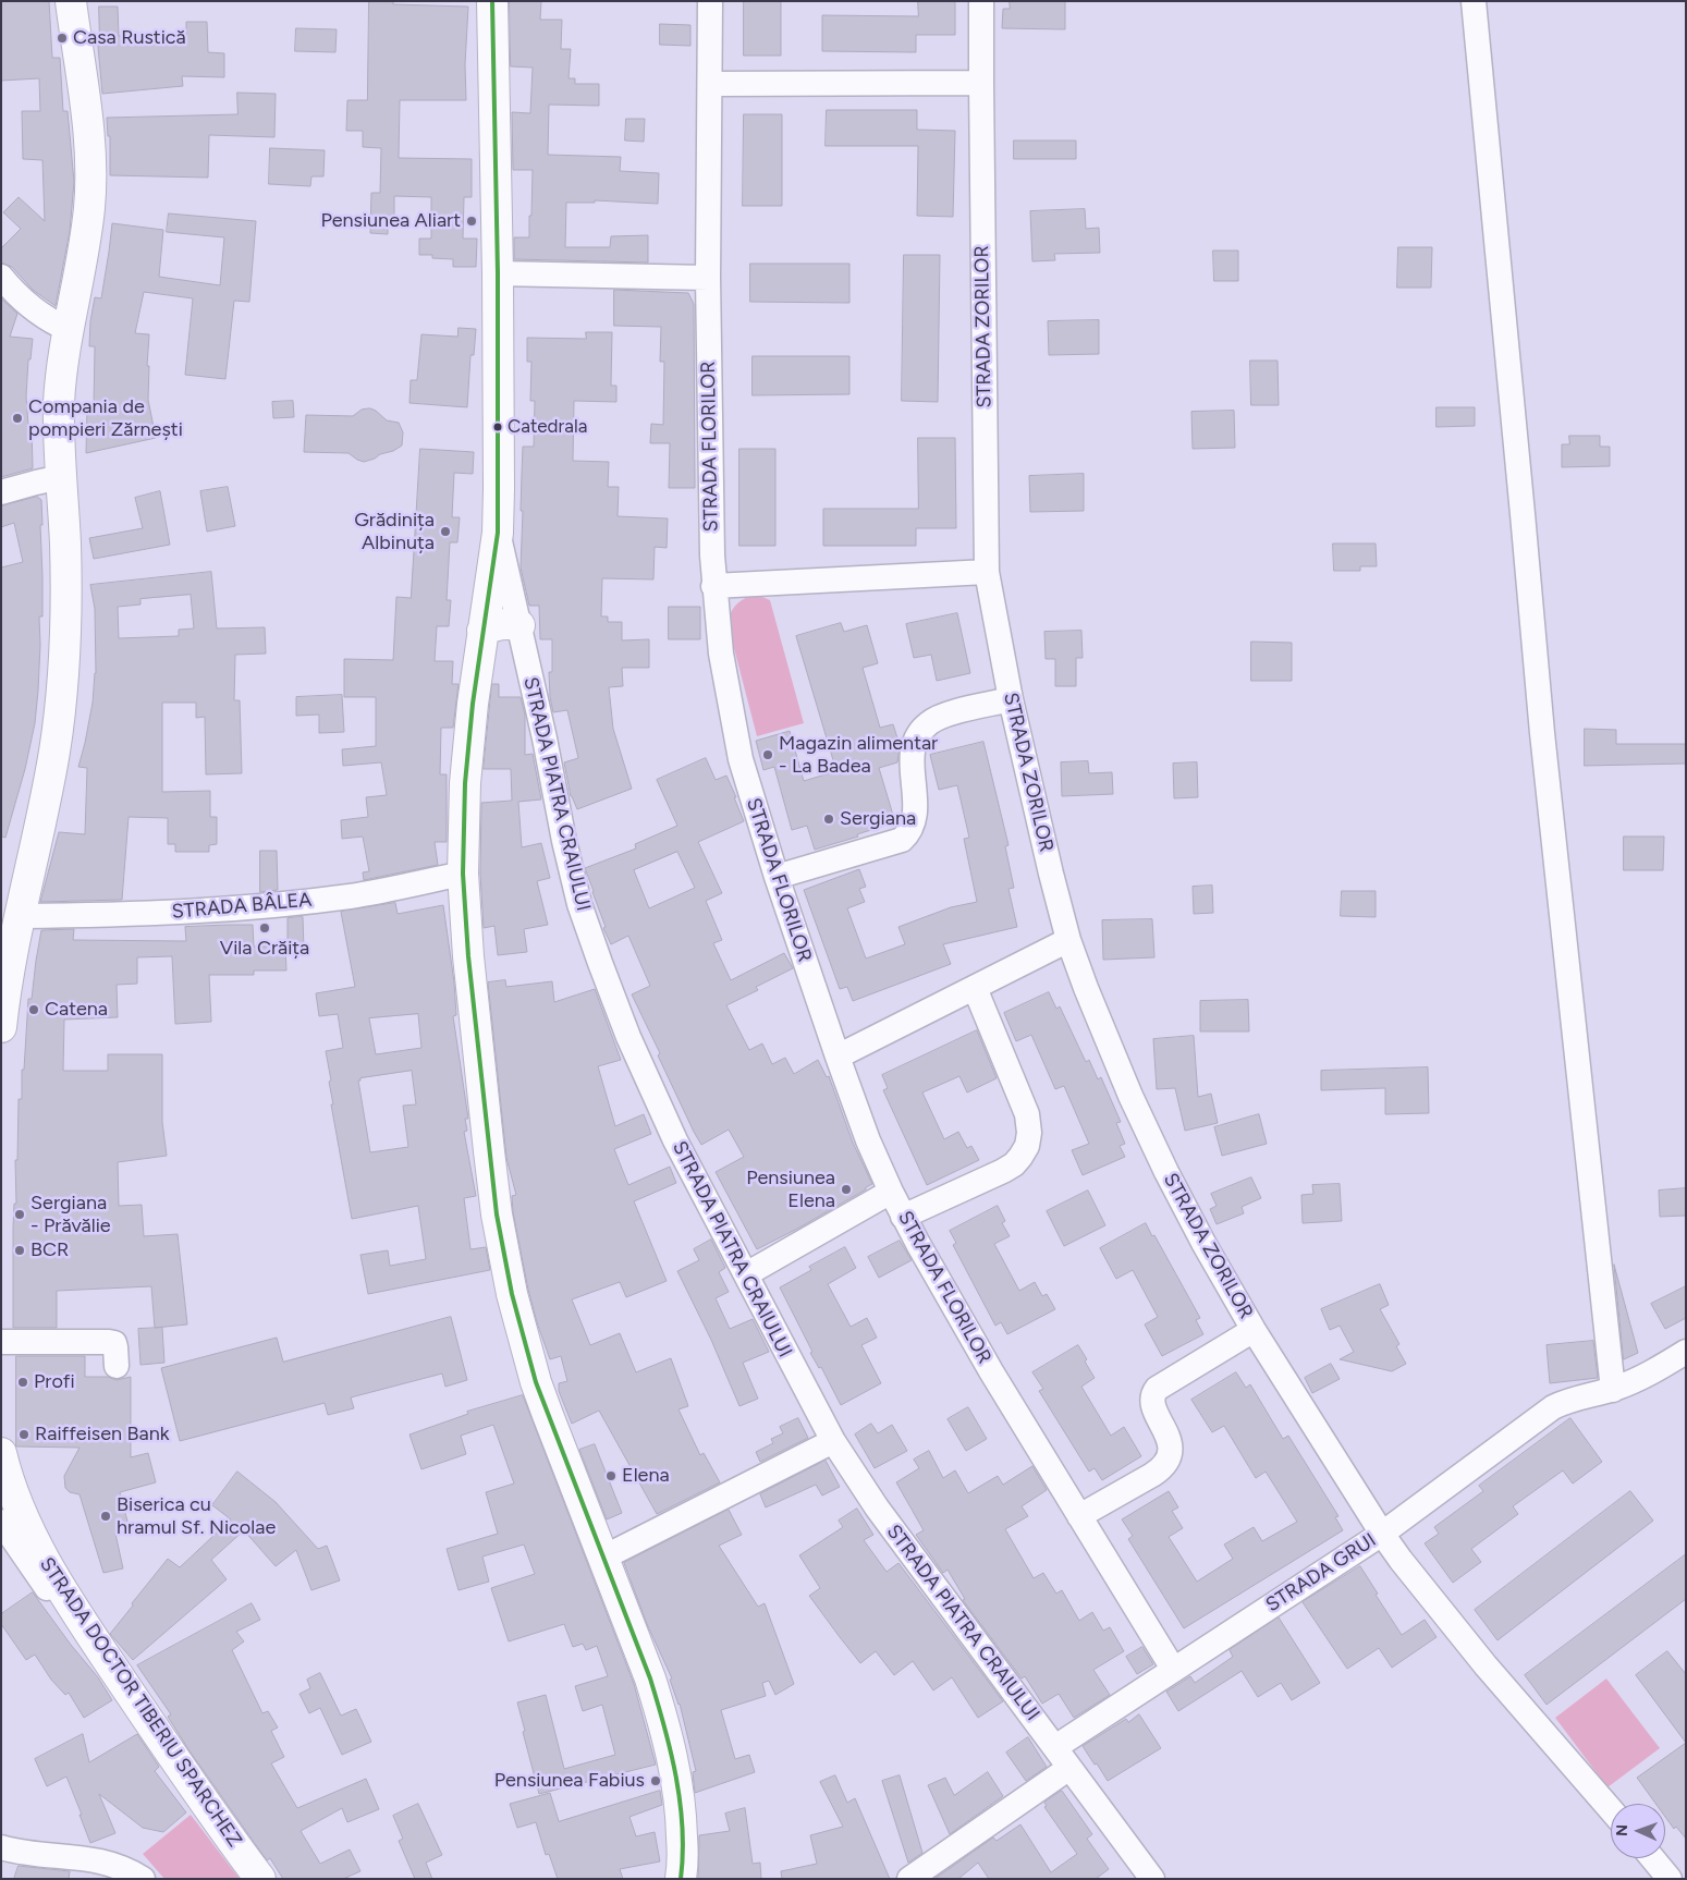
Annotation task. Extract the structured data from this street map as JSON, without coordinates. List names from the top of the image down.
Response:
{
  "streets": {
    "main road": ["STRADA DOCTOR TIBERIU SPARCHEZ"],
    "street": [
      "STRADA ZORILOR",
      "STRADA FLORILOR",
      "STRADA PIATRA CRAIULUI",
      "STRADA BÂLEA",
      "STRADA GRUI"
    ]
  },
  "crossings": [
    ["STRADA ZORILOR", "STRADA GRUI"],
    ["STRADA FLORILOR", "STRADA GRUI"],
    ["STRADA PIATRA CRAIULUI", "STRADA GRUI"]
  ],
  "places": [
    "Casa Rustică",
    "Pensiunea Aliart",
    "Compania de pompieri Zărnești",
    "Catedrala",
    "Grădinița Albinuța",
    "Magazin alimentar - La Badea",
    "Sergiana",
    "Vila Crăița",
    "Catena",
    "Pensiunea Elena",
    "Sergiana - Prăvălie",
    "BCR",
    "Profi",
    "Raiffeisen Bank",
    "Elena",
    "Biserica cu hramul Sf. Nicolae",
    "Pensiunea Fabius"
  ],
  "north": "left"
}
